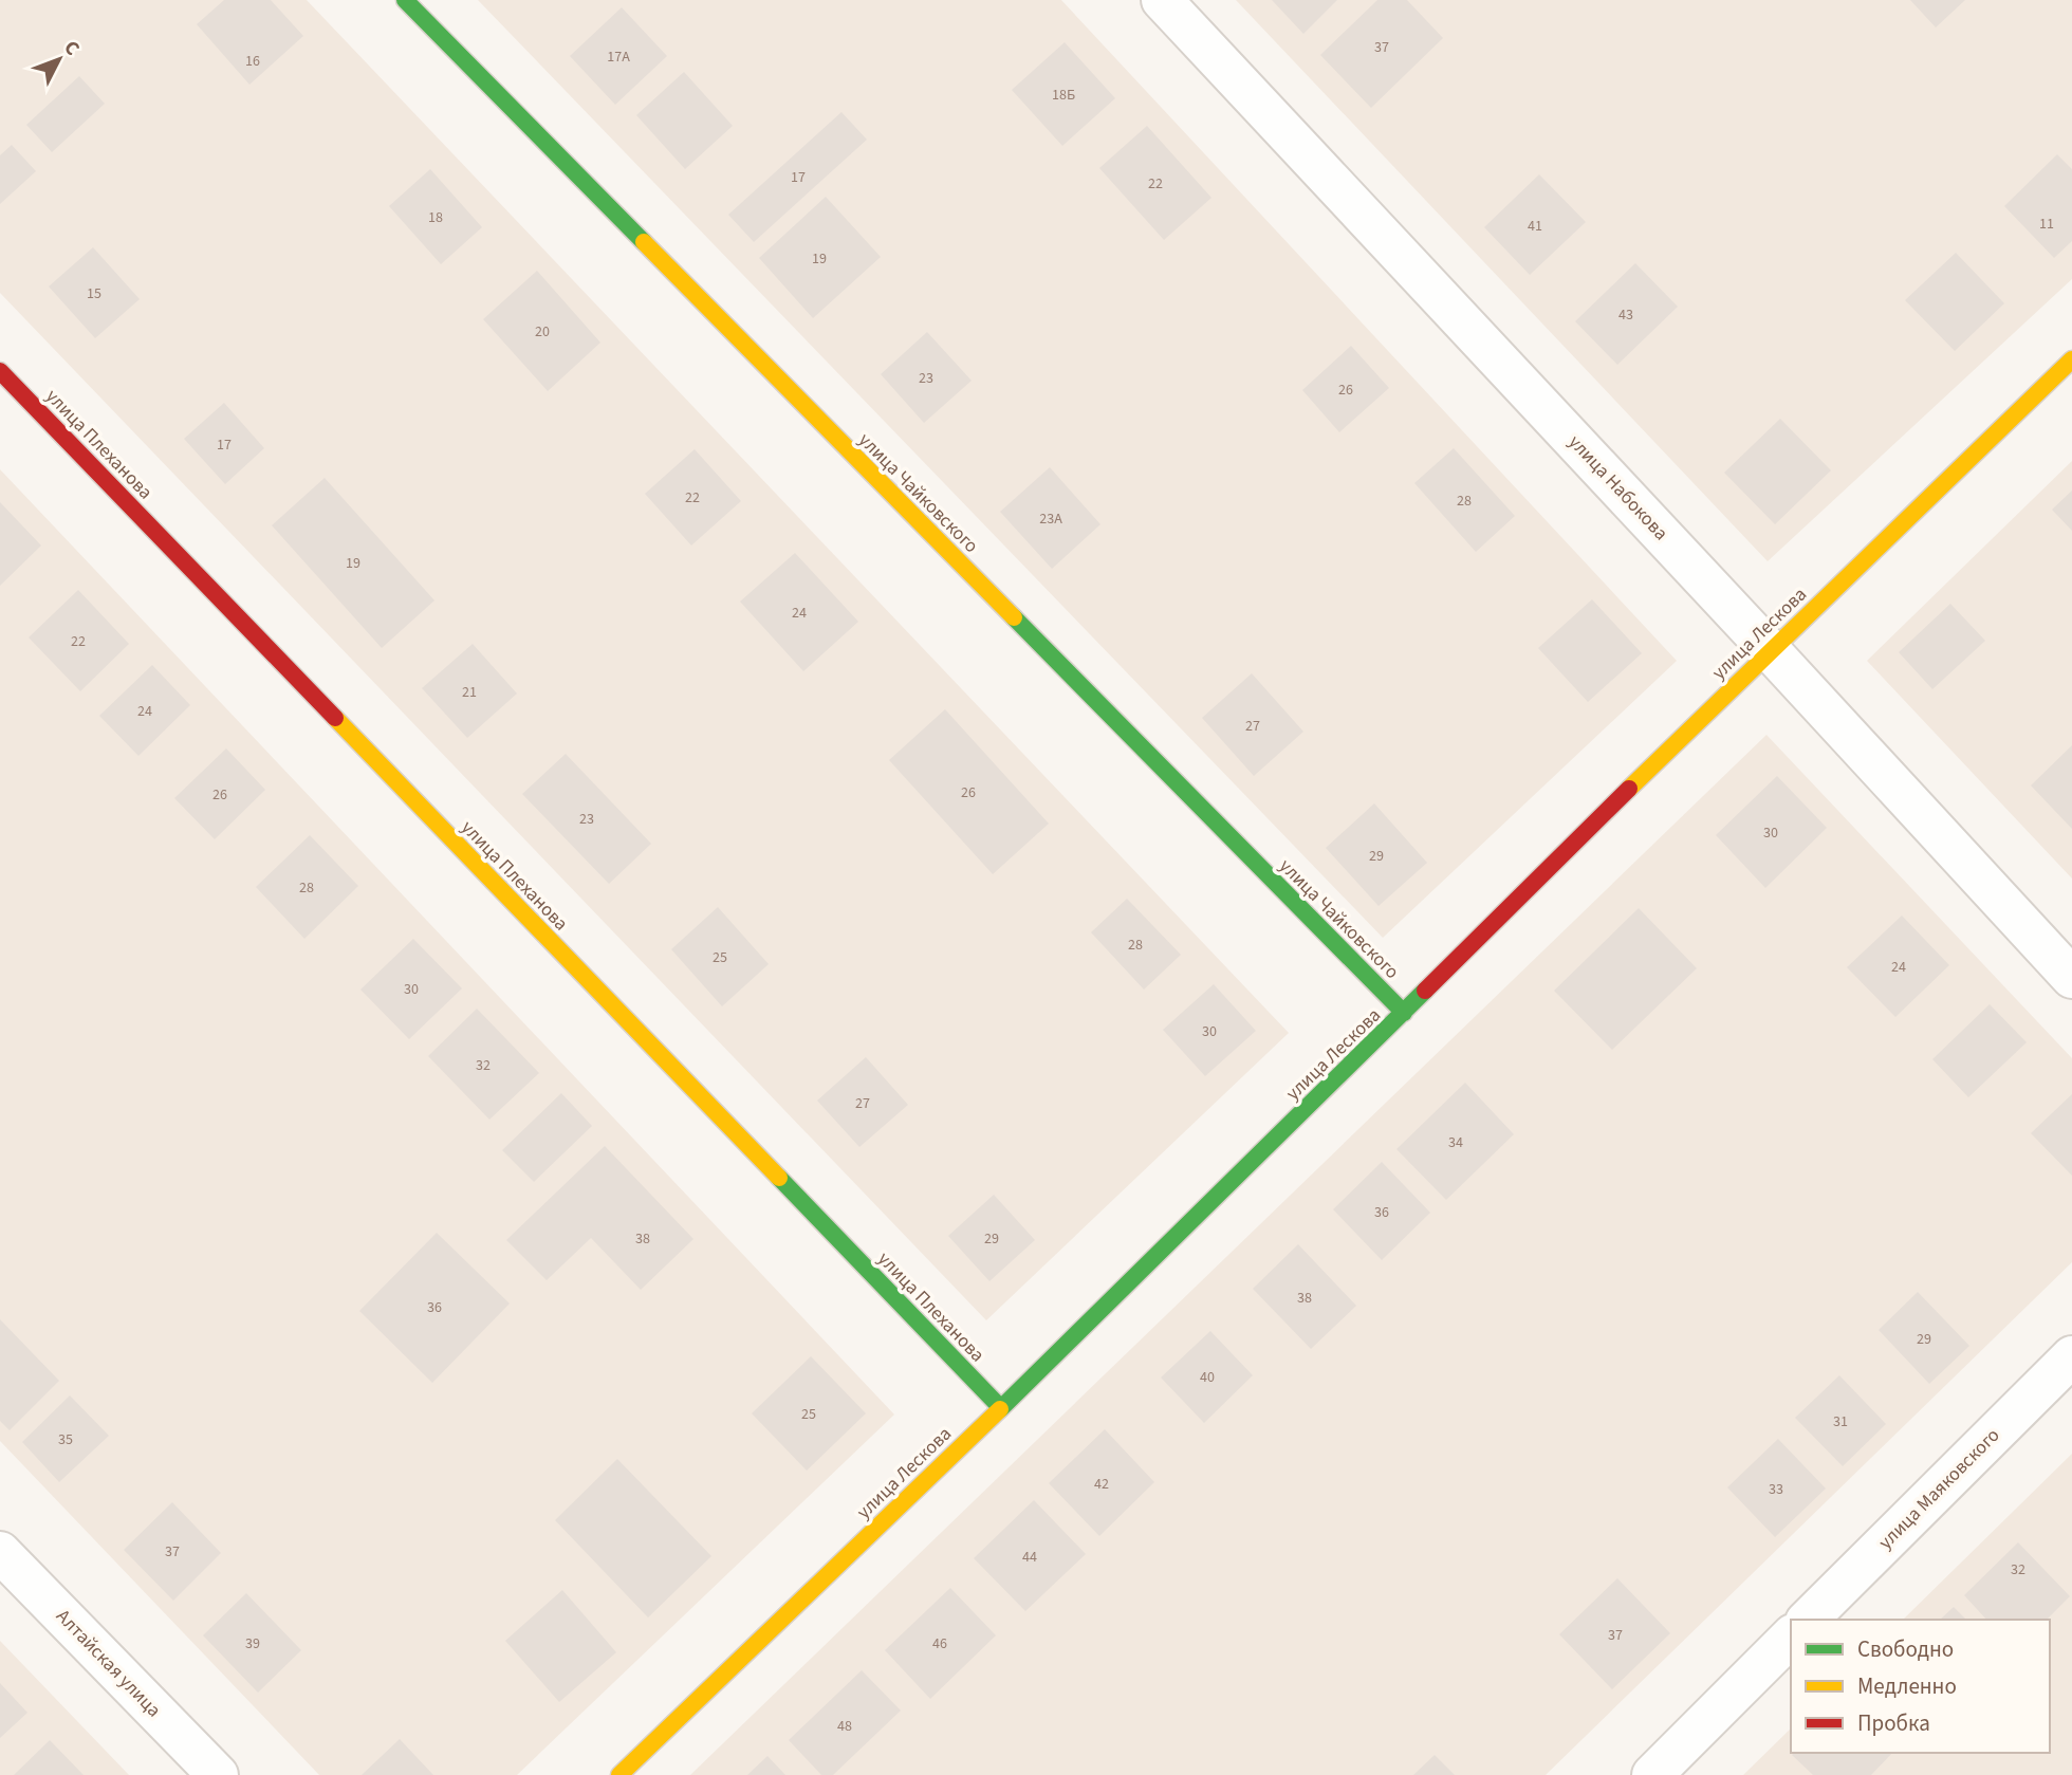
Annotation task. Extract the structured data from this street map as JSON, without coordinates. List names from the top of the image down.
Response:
{
  "streets": {
    "street": [
      "улица Плеханова",
      "улица Набокова",
      "улица Чайковского",
      "улица Лескова",
      "улица Маяковского",
      "Алтайская улица"
    ]
  },
  "crossings": [
    ["улица Плеханова", "улица Лескова"],
    ["улица Набокова", "улица Лескова"],
    ["улица Чайковского", "улица Лескова"]
  ],
  "house_numbers": [
    "37",
    "17А",
    "16",
    "18Б",
    "17",
    "22",
    "18",
    "11",
    "41",
    "19",
    "15",
    "43",
    "20",
    "23",
    "26",
    "17",
    "22",
    "28",
    "23А",
    "19",
    "24",
    "22",
    "21",
    "24",
    "27",
    "26",
    "26",
    "23",
    "30",
    "29",
    "28",
    "28",
    "25",
    "24",
    "30",
    "30",
    "32",
    "27",
    "34",
    "36",
    "38",
    "29",
    "38",
    "36",
    "29",
    "40",
    "25",
    "31",
    "35",
    "42",
    "33",
    "37",
    "44",
    "32",
    "37",
    "39",
    "46",
    "48"
  ],
  "legend": ["Свободно", "Медленно", "Пробка"],
  "north": "top right"
}
